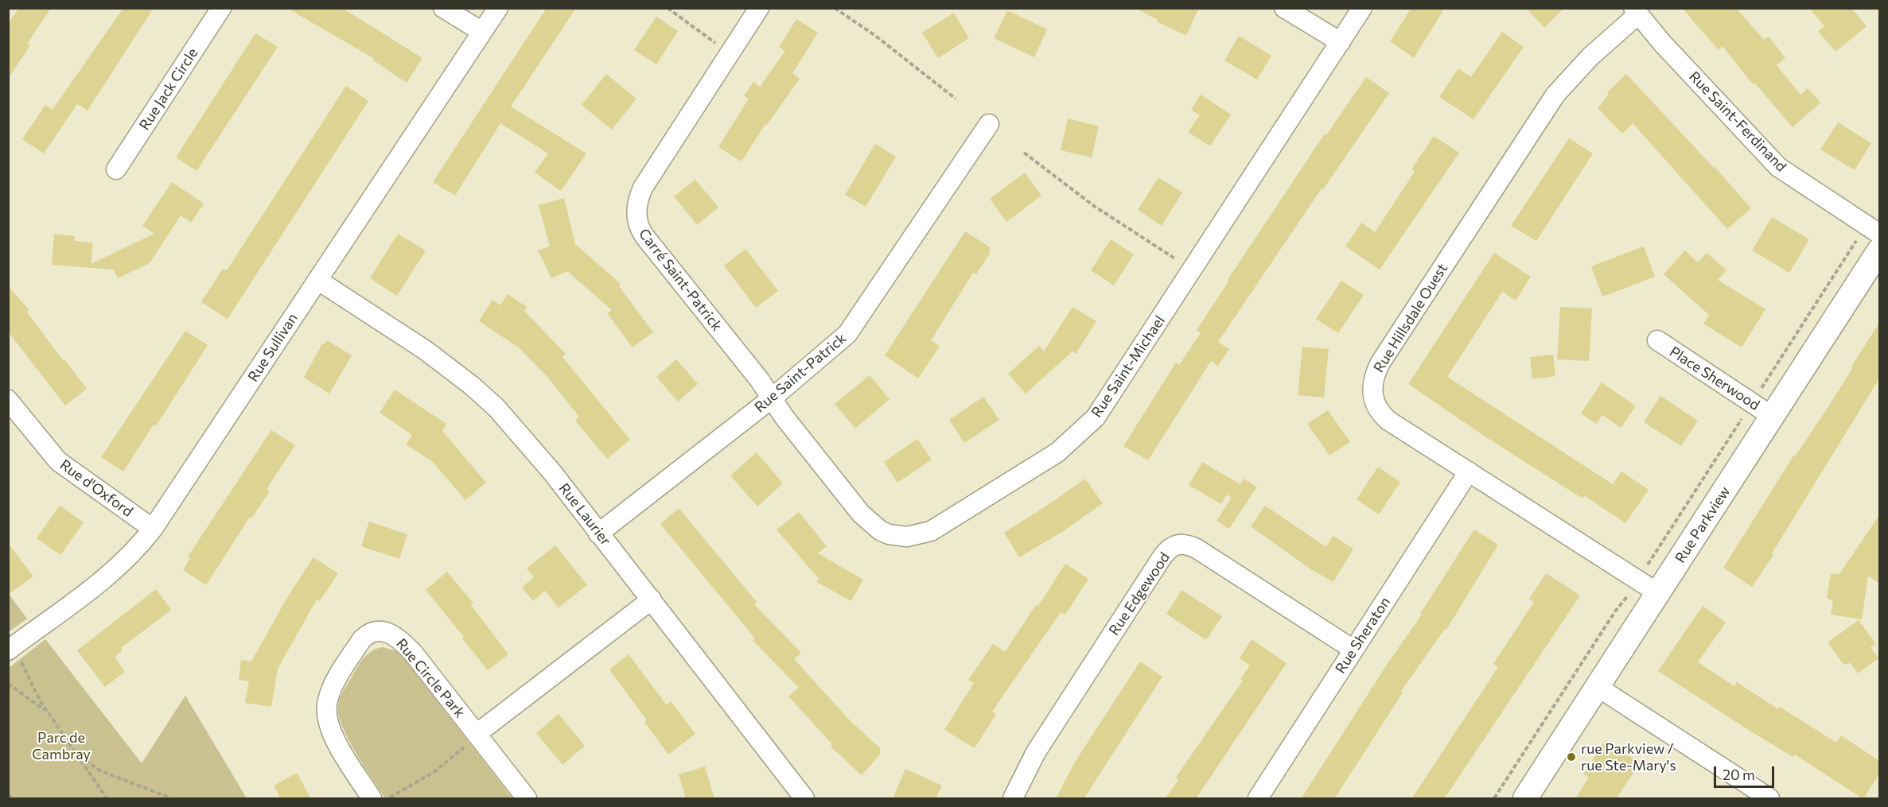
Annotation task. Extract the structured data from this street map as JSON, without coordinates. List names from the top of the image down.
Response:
{
  "streets": {
    "street": [
      "Rue Jack Circle",
      "Rue Saint-Ferdinand",
      "Carré Saint-Patrick",
      "Rue Hillsdale Ouest",
      "Rue Sullivan",
      "Rue Saint-Michael",
      "Rue Saint-Patrick",
      "Place Sherwood",
      "Rue d'Oxford",
      "Rue Laurier",
      "Rue Parkview",
      "Rue Edgewood",
      "Rue Sheraton",
      "Rue Circle Park"
    ]
  },
  "crossings": [
    ["Rue Saint-Ferdinand", "Rue Hillsdale Ouest"],
    ["Carré Saint-Patrick", "Rue Saint-Michael"],
    ["Carré Saint-Patrick", "Rue Saint-Patrick"],
    ["Rue Hillsdale Ouest", "Rue Parkview"],
    ["Rue Hillsdale Ouest", "Rue Sheraton"],
    ["Rue Sullivan", "Rue d'Oxford"],
    ["Rue Sullivan", "Rue Laurier"],
    ["Rue Saint-Michael", "Rue Saint-Patrick"],
    ["Rue Saint-Patrick", "Rue Laurier"],
    ["Place Sherwood", "Rue Parkview"],
    ["Rue Edgewood", "Rue Sheraton"]
  ],
  "parks": ["Parc de Cambray"],
  "places": ["rue Parkview / rue Ste-Mary's"],
  "scale_bar": "20 m"
}
